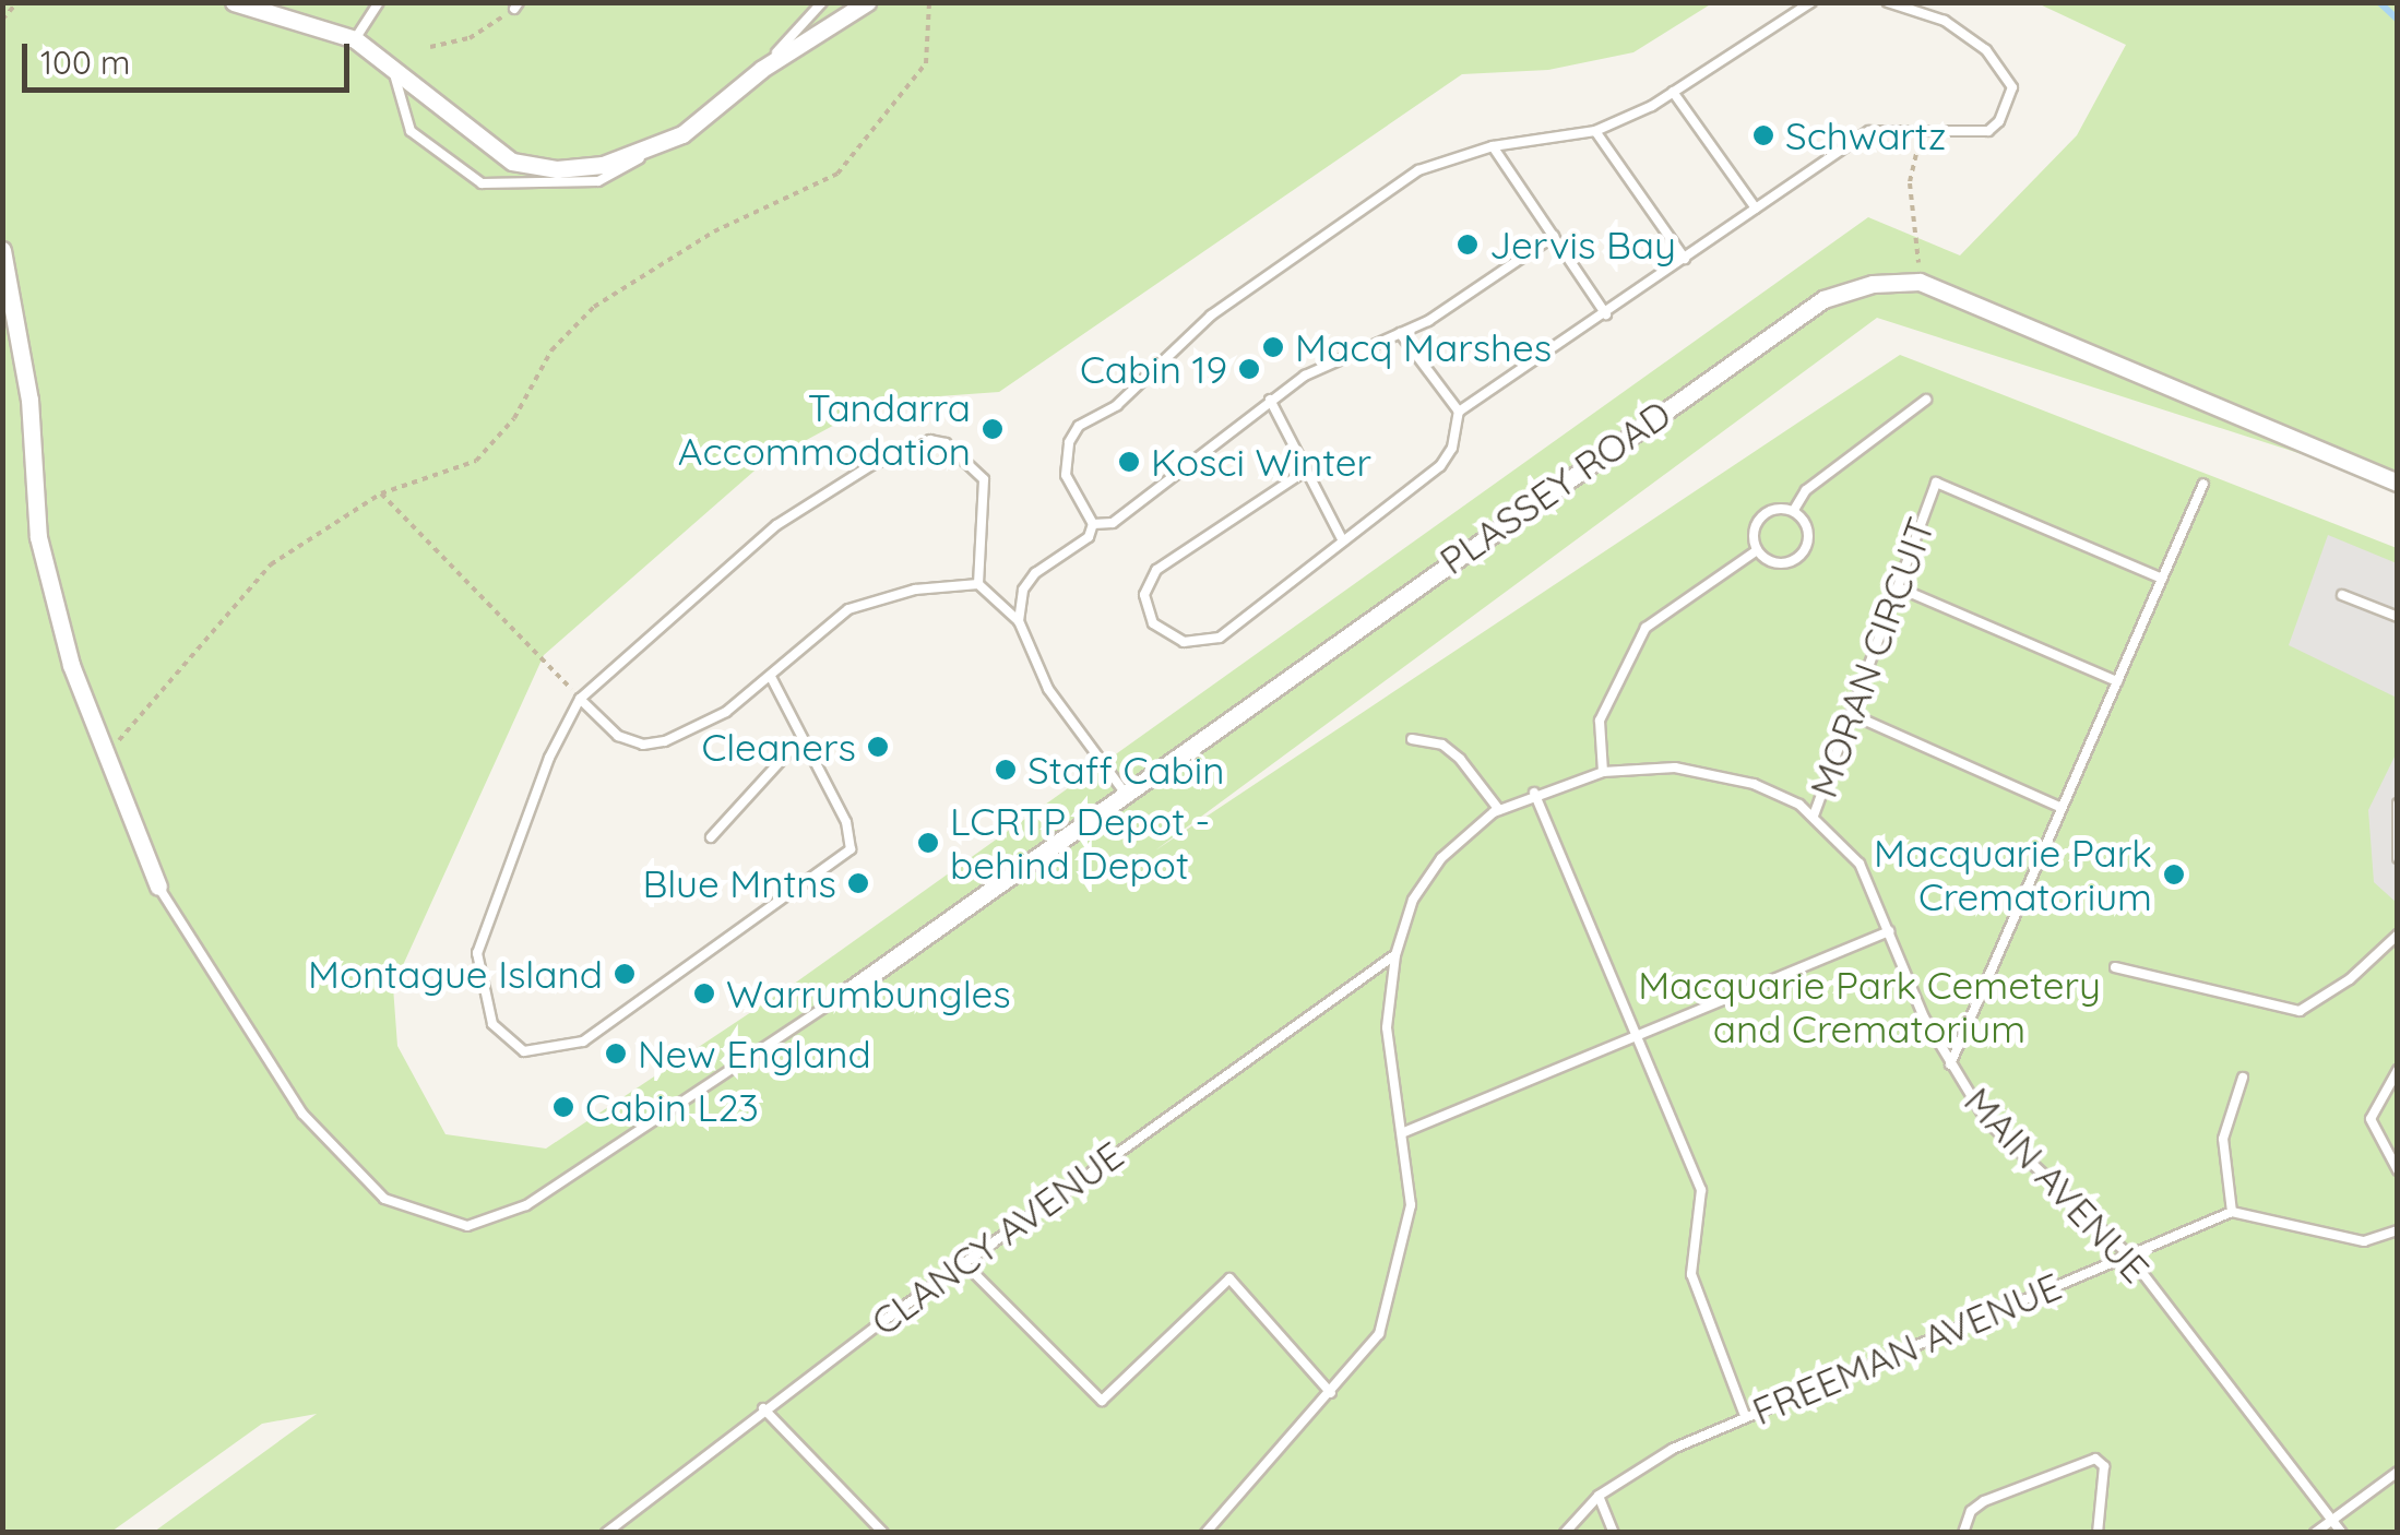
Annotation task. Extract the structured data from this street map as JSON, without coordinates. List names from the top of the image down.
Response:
{
  "streets": {
    "street": ["PLASSEY ROAD"],
    "lane": [
      "MORAN CIRCUIT",
      "MAIN AVENUE",
      "CLANCY AVENUE",
      "FREEMAN AVENUE"
    ]
  },
  "crossings": [
    ["MORAN CIRCUIT", "MAIN AVENUE"],
    ["MAIN AVENUE", "CLANCY AVENUE"],
    ["MAIN AVENUE", "FREEMAN AVENUE"]
  ],
  "parks": ["Macquarie Park Cemetery and Crematorium"],
  "places": [
    "Schwartz",
    "Jervis Bay",
    "Macq Marshes",
    "Cabin 19",
    "Tandarra Accommodation",
    "Kosci Winter",
    "Cleaners",
    "Staff Cabin",
    "LCRTP Depot - behind Depot",
    "Macquarie Park Crematorium",
    "Blue Mntns",
    "Montague Island",
    "Warrumbungles",
    "New England",
    "Cabin L23"
  ],
  "scale_bar": "100 m"
}
